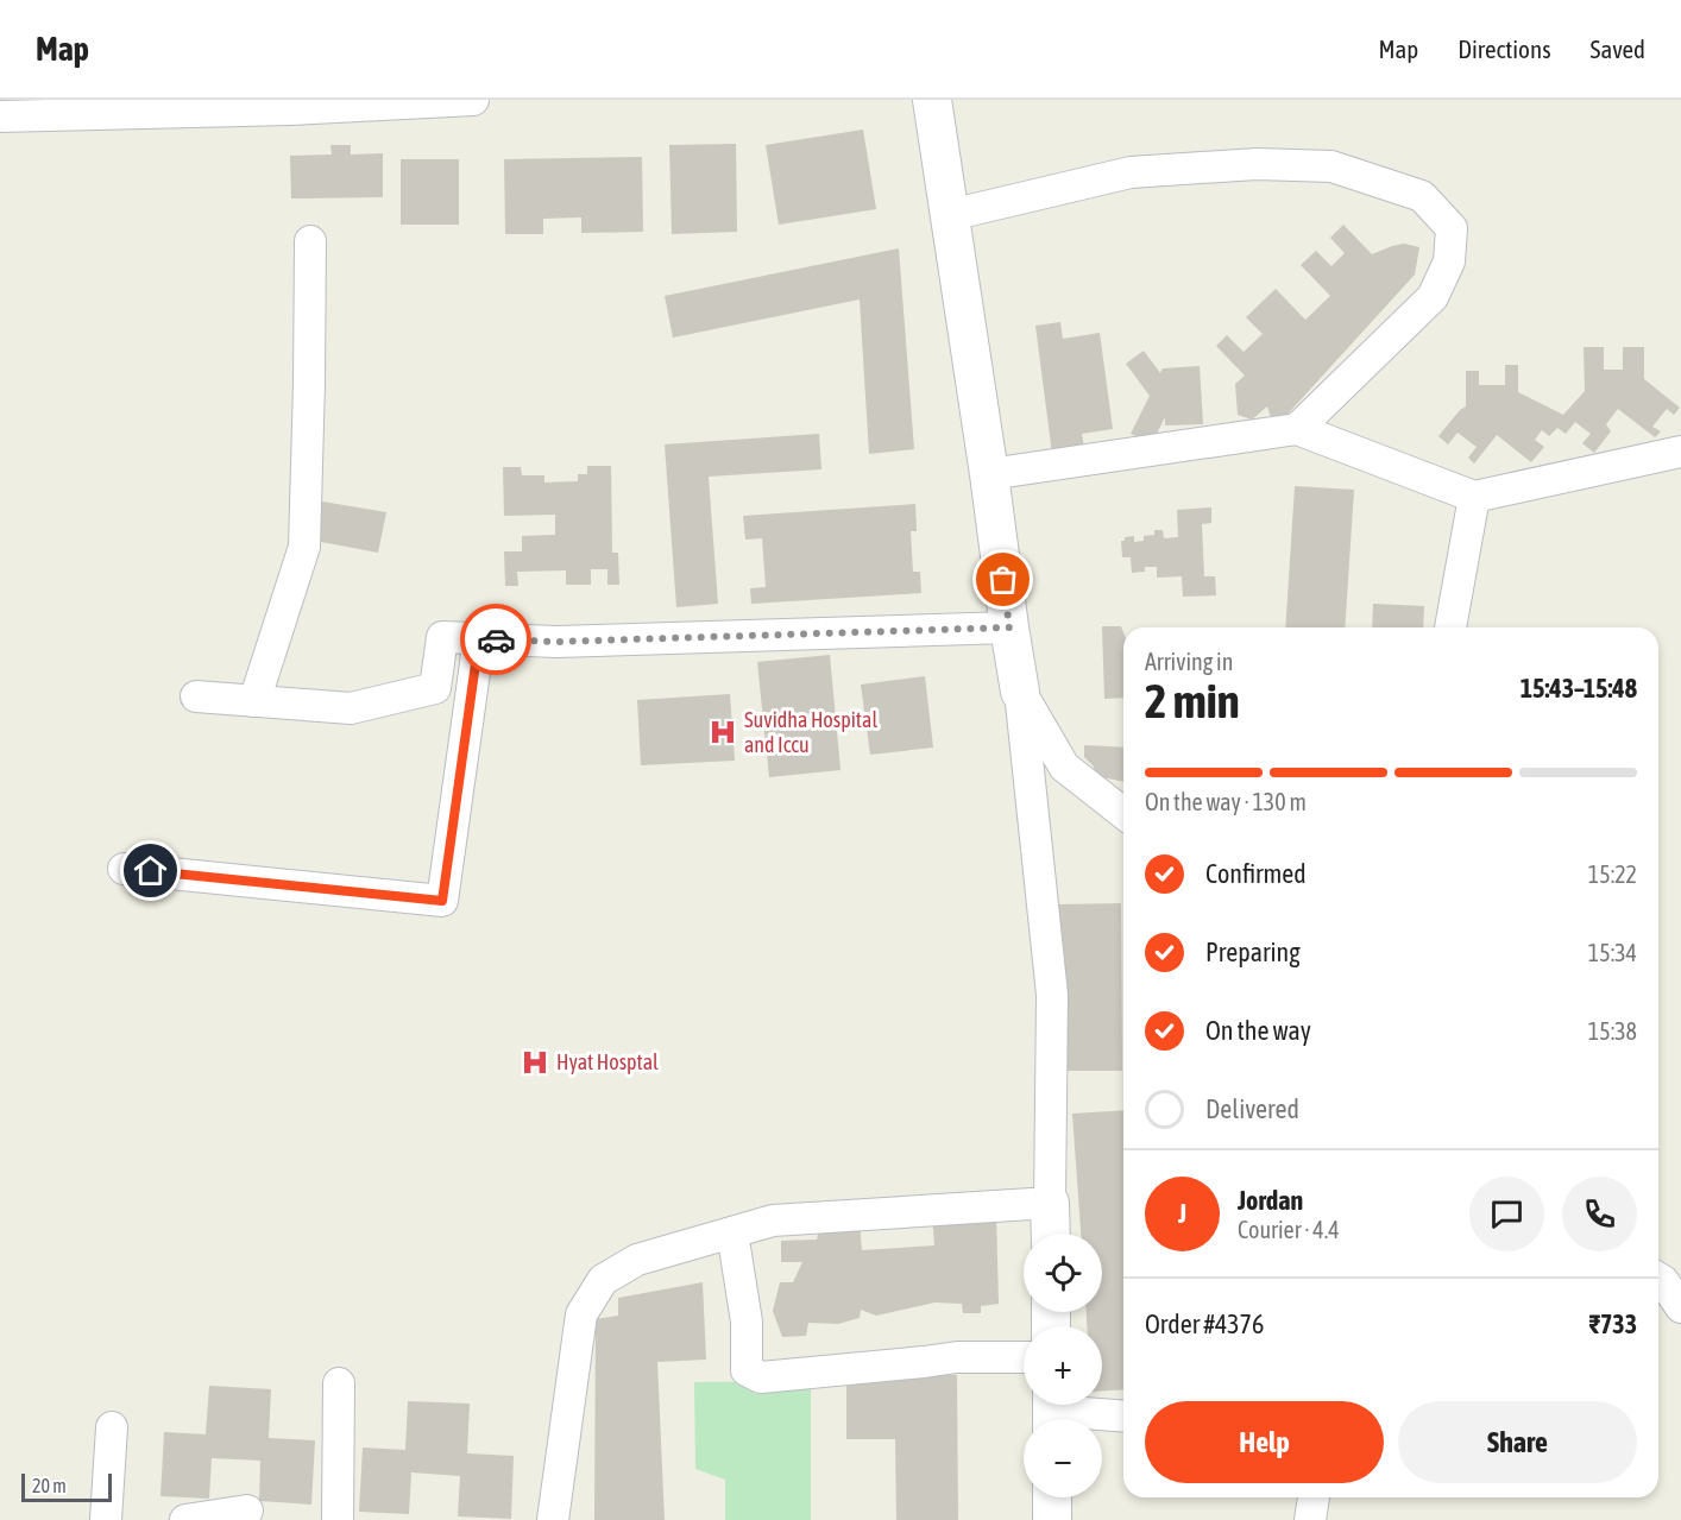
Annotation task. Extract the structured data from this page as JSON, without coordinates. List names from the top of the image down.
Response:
{
  "places": {
    "hospital": ["Suvidha Hospital and Iccu", "Hyat Hosptal"]
  },
  "scale_bar": "20 m",
  "page": {
    "header": "Map",
    "nav": ["Map", "Directions", "Saved"],
    "heading": ["2 min", "Arriving in", "15:43–15:48"],
    "panel": [
      "Jordan",
      "Courier · 4.4",
      "Order #4376",
      "₹733"
    ],
    "bar": "On the way · 130 m",
    "list": [
      ["Confirmed", "15:22"],
      ["Preparing", "15:34"],
      ["On the way", "15:38"],
      "Delivered"
    ],
    "round": "J",
    "map_buttons": ["+", "−"],
    "buttons": ["Help", "Share"],
    "scale": "20 m"
  }
}
